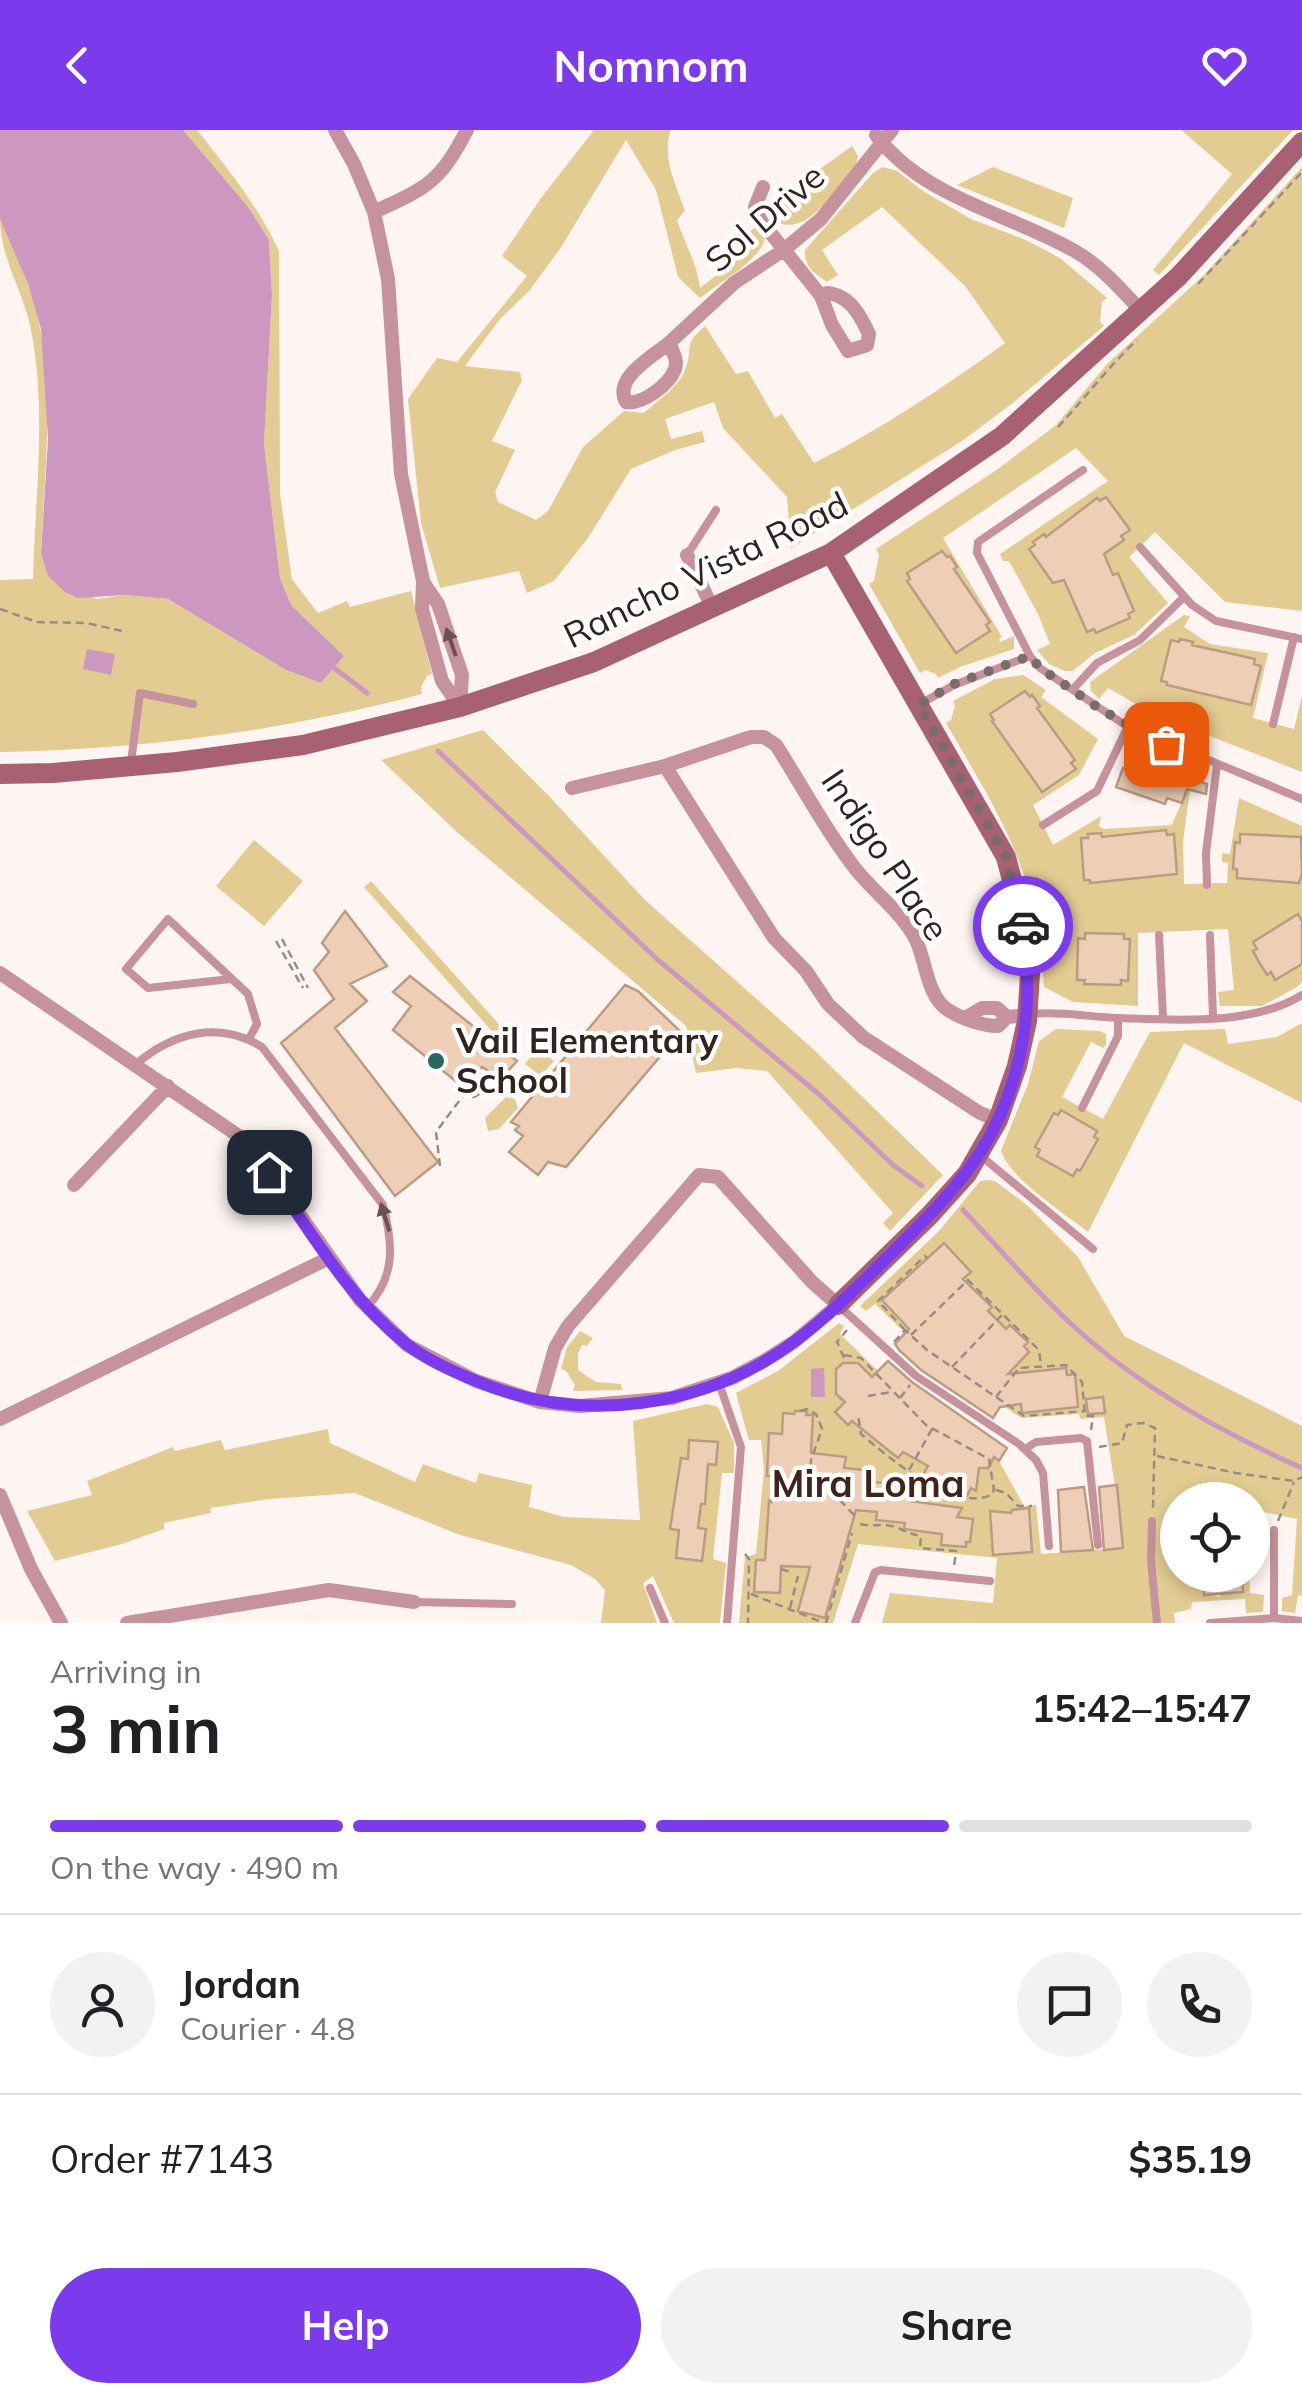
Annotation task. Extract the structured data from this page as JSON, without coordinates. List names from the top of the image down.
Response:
{
  "streets": {
    "main road": ["Rancho Vista Road"],
    "street": ["Sol Drive", "Indigo Place"]
  },
  "districts": ["Mira Loma"],
  "places": ["Vail Elementary School"],
  "page": {
    "header": "Nomnom",
    "heading": ["3 min", "Arriving in", "15:42–15:47"],
    "panel": [
      "Jordan",
      "Courier · 4.8",
      "Order #7143",
      "$35.19"
    ],
    "bar": "On the way · 490 m",
    "buttons": ["Help", "Share"]
  }
}
